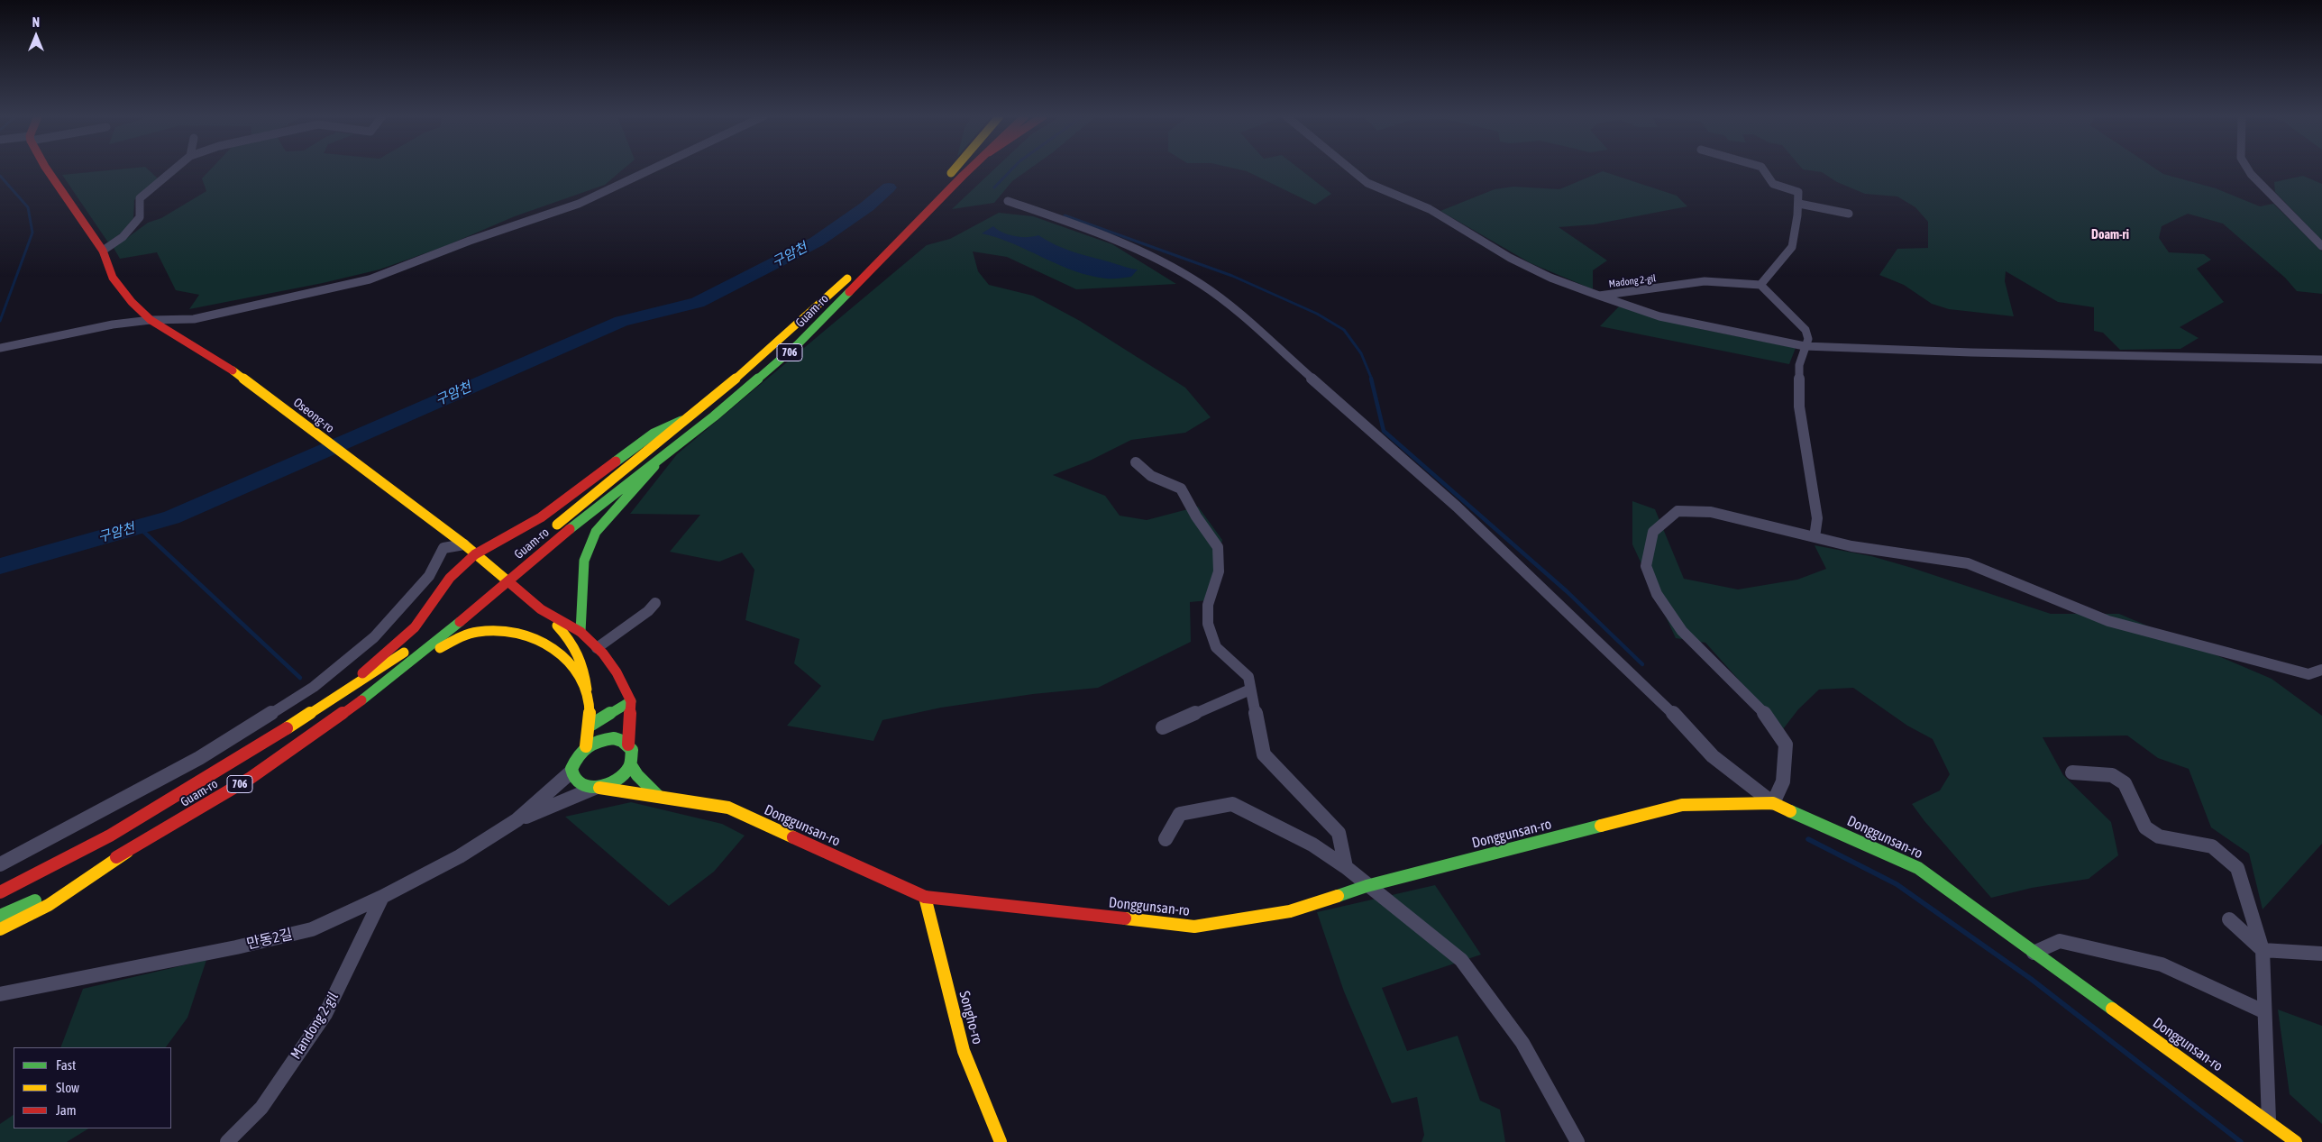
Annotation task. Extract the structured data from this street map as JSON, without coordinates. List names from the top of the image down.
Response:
{
  "streets": {
    "main road": [
      "Guam-ro",
      "706",
      "Oseong-ro",
      "Donggunsan-ro",
      "Songho-ro"
    ],
    "street": ["Madong 2-gil", "만동2길", "Mandong 2-gil"]
  },
  "crossings": [
    ["Guam-ro", "706"],
    ["Donggunsan-ro", "Songho-ro"],
    ["만동2길", "Mandong 2-gil"]
  ],
  "districts": ["Doam-ri"],
  "water": ["구암천"],
  "legend": ["Fast", "Slow", "Jam"],
  "north": "top"
}
